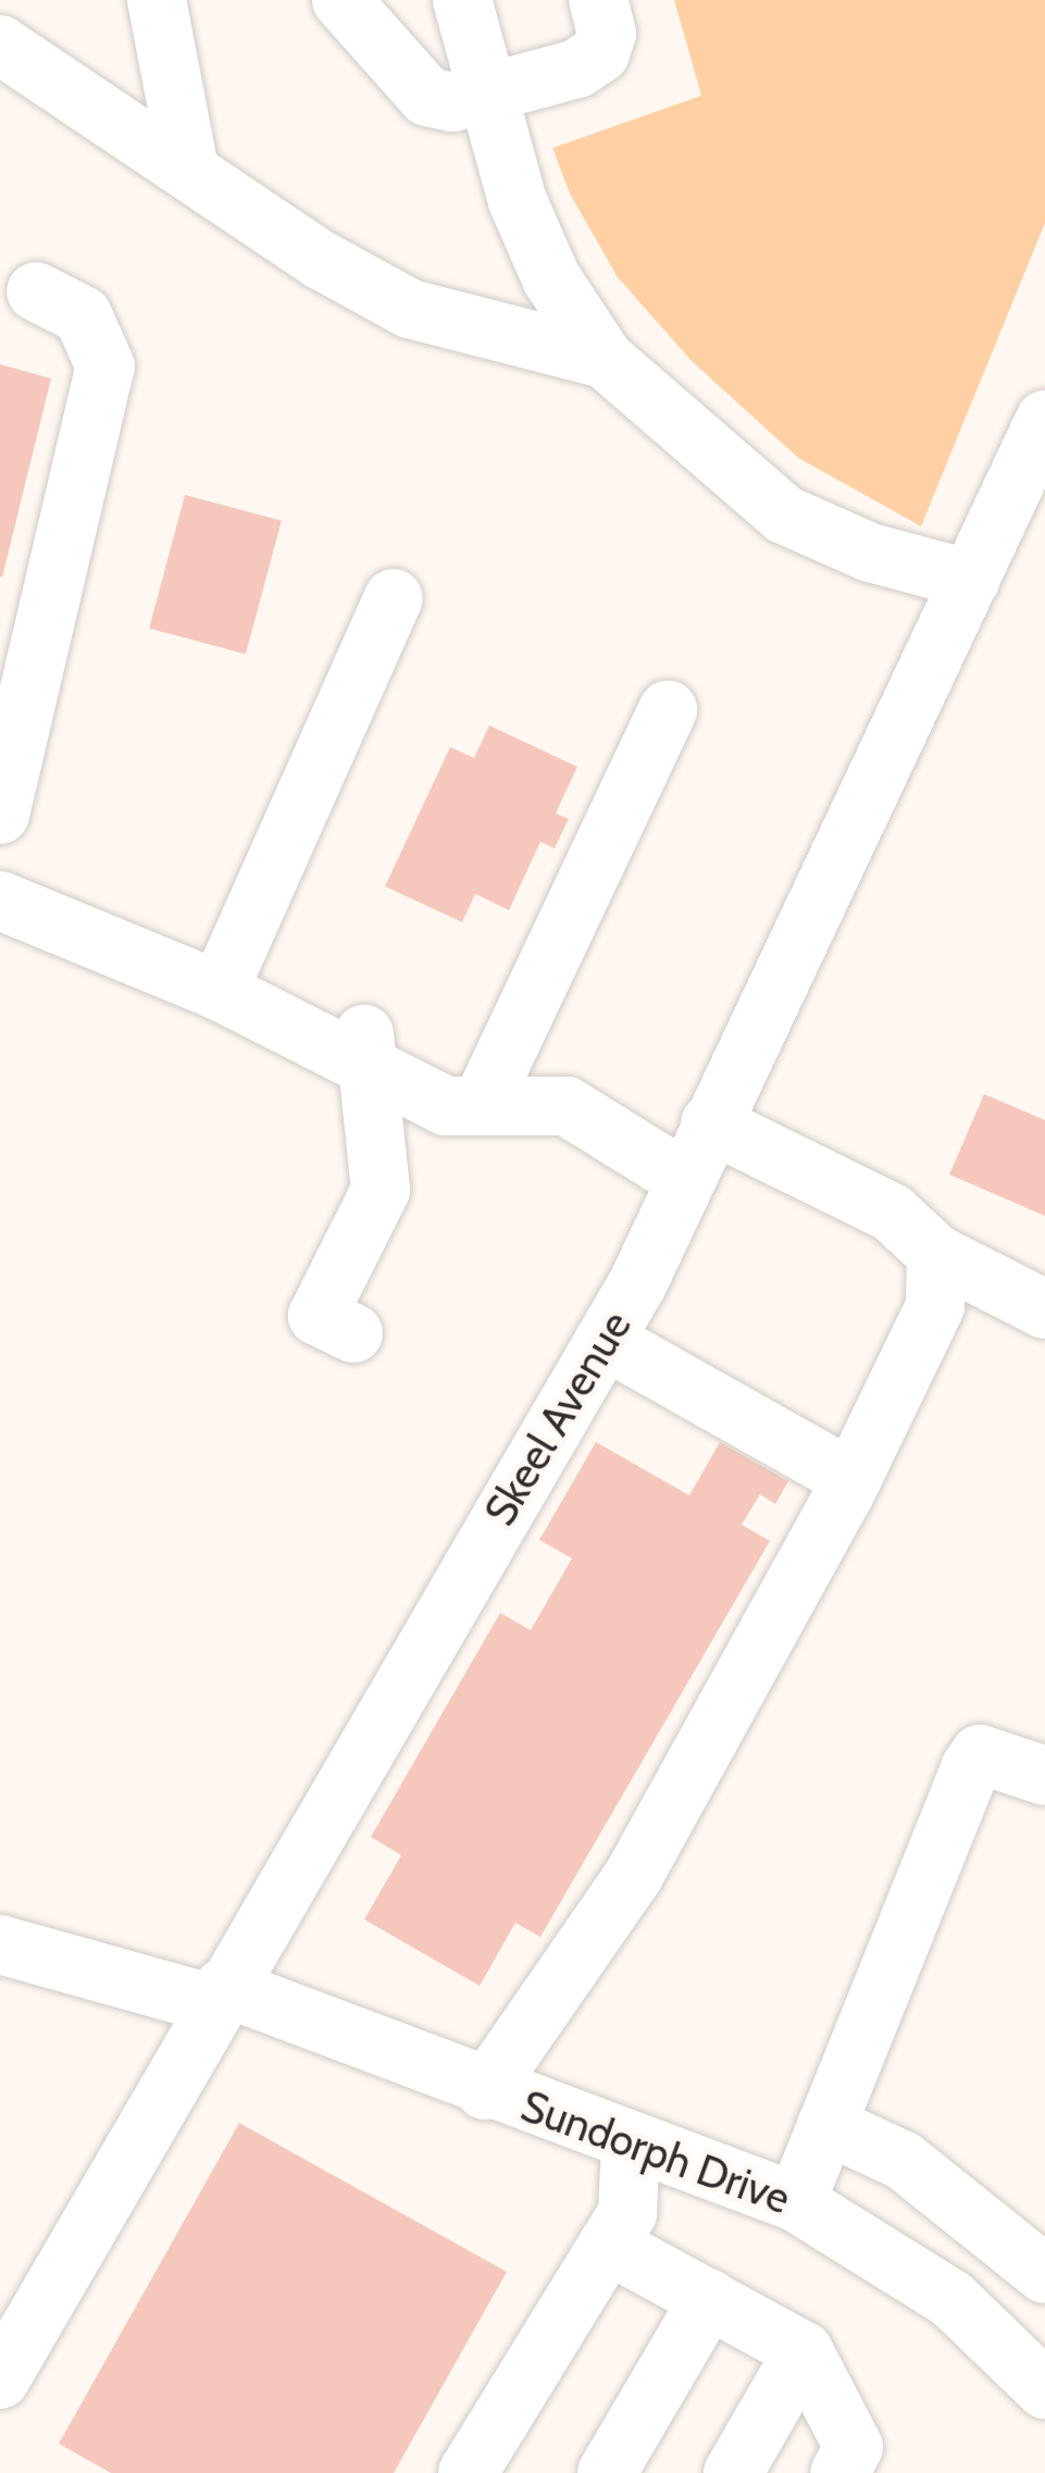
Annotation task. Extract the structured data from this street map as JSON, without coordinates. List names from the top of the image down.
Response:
{
  "streets": {
    "street": ["Skeel Avenue", "Sundorph Drive"]
  },
  "crossings": [
    ["Skeel Avenue", "Sundorph Drive"]
  ]
}
